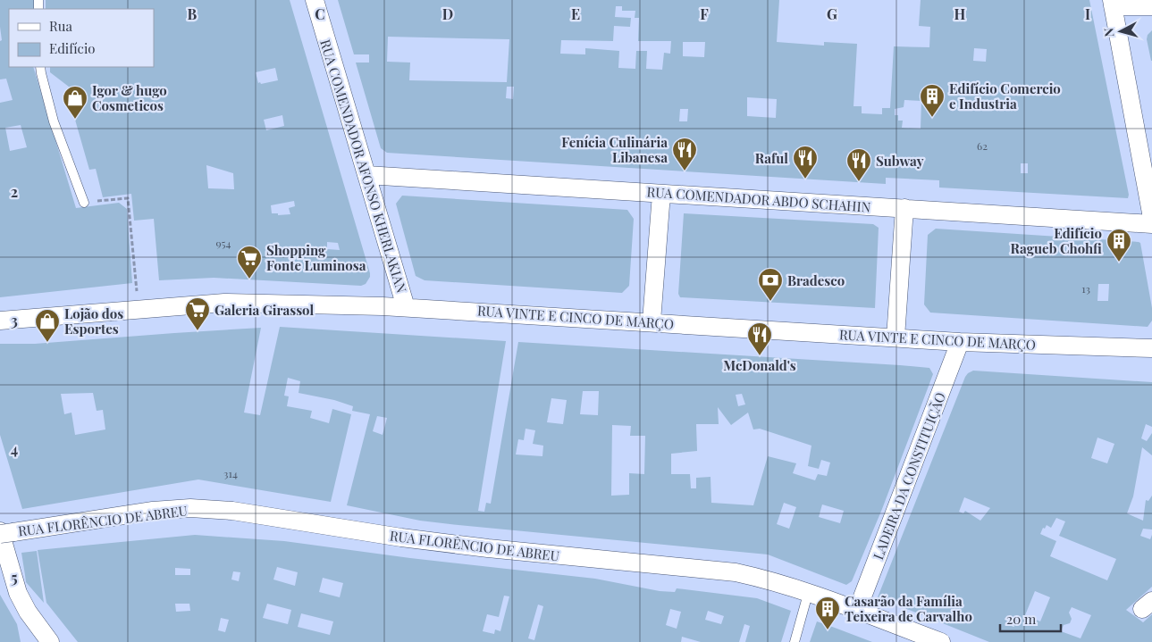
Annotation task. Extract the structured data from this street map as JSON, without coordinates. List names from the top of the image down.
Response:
{
  "streets": {
    "street": [
      "RUA COMENDADOR AFONSO KHERLAKIAN",
      "RUA COMENDADOR ABDO SCHAHIN",
      "RUA VINTE E CINCO DE MARÇO",
      "LADEIRA DA CONSTITUIÇÃO",
      "RUA FLORÊNCIO DE ABREU"
    ]
  },
  "crossings": [
    ["RUA COMENDADOR AFONSO KHERLAKIAN", "RUA COMENDADOR ABDO SCHAHIN"],
    ["RUA COMENDADOR AFONSO KHERLAKIAN", "RUA VINTE E CINCO DE MARÇO"],
    ["RUA VINTE E CINCO DE MARÇO", "LADEIRA DA CONSTITUIÇÃO"],
    ["LADEIRA DA CONSTITUIÇÃO", "RUA FLORÊNCIO DE ABREU"]
  ],
  "places": {
    "building": ["Edifício Comercio e Industria", "Edifício Ragueb Chohfi", "Casarão da Família Teixeira de Carvalho"],
    "shop": ["Igor & hugo Cosmeticos", "Lojão dos Esportes"],
    "restaurant": [
      "Fenícia Culinária Libanesa",
      "Raful",
      "Subway",
      "McDonald's"
    ],
    "supermarket": ["Shopping Fonte Luminosa", "Galeria Girassol"],
    "bank": ["Bradesco"]
  },
  "house_numbers": [
    "62",
    "954",
    "13",
    "314"
  ],
  "legend": ["Rua", "Edifício"],
  "scale_bar": "20 m",
  "north": "left",
  "grid": {
    "columns": [
      "B",
      "C",
      "D",
      "E",
      "F",
      "G",
      "H",
      "I"
    ],
    "rows": [
      "2",
      "3",
      "4",
      "5"
    ]
  }
}
